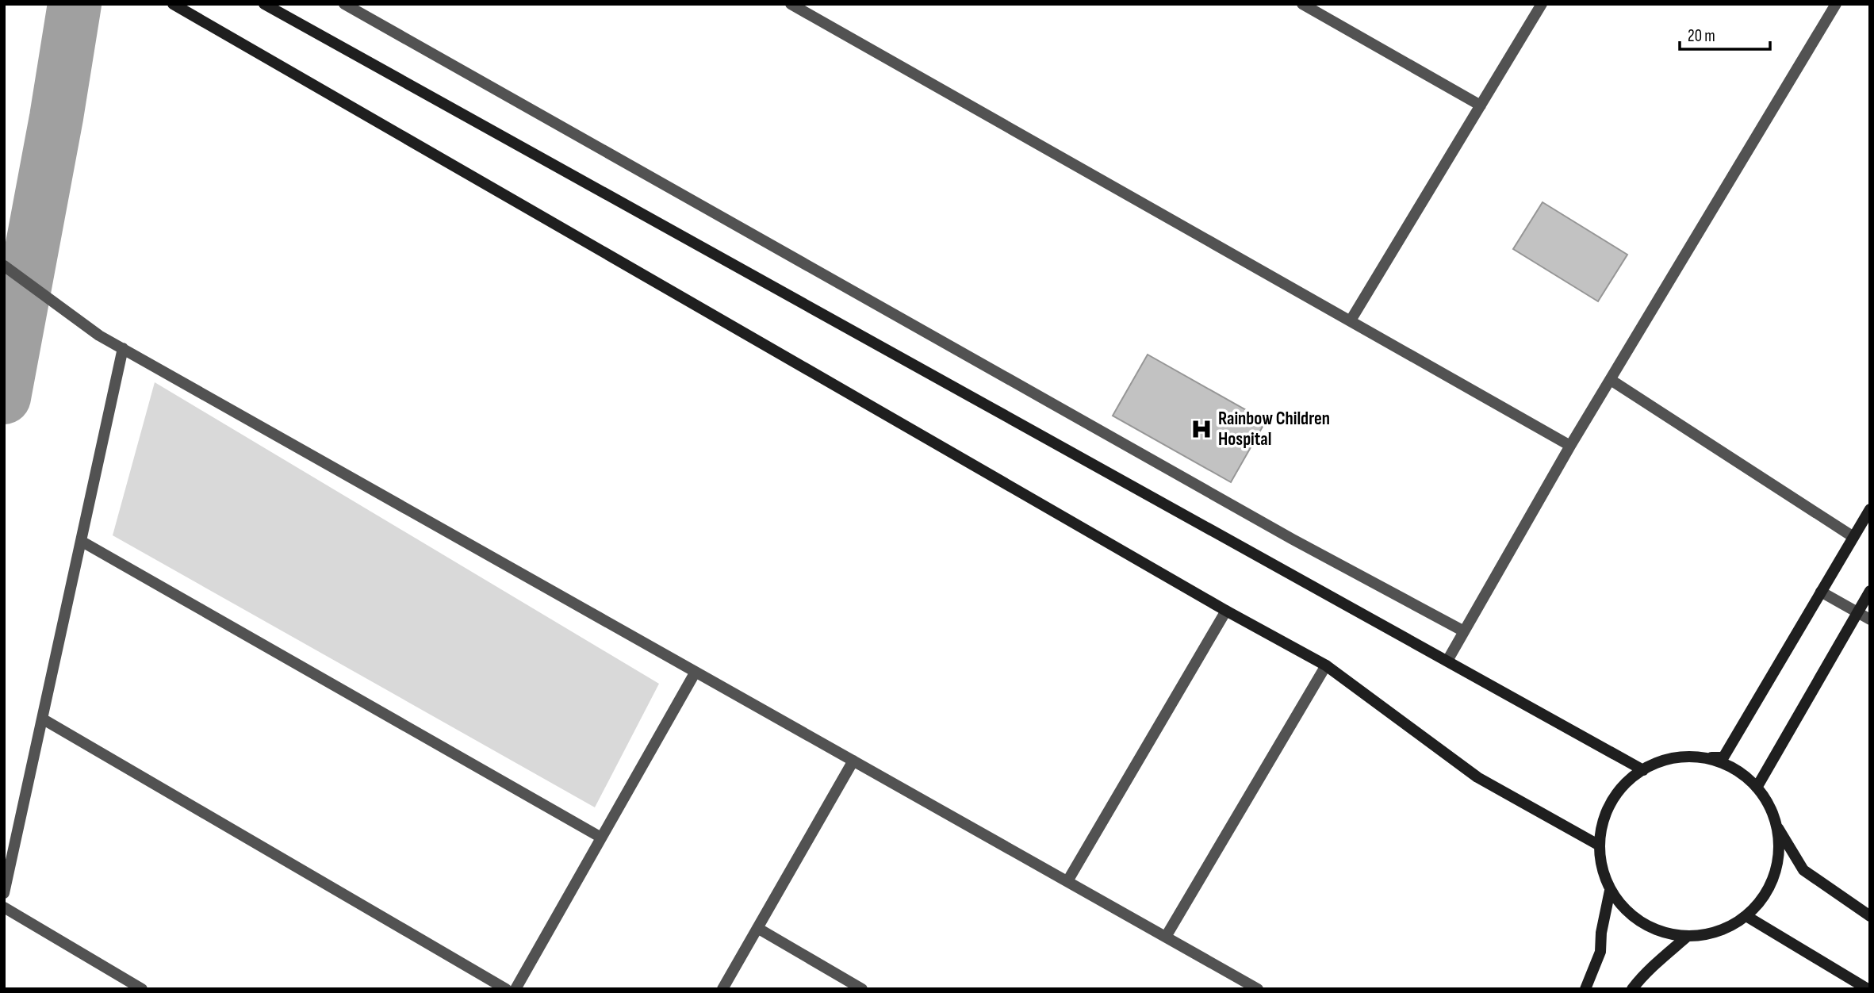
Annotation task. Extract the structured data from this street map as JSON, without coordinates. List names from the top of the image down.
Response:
{
  "places": {
    "hospital": ["Rainbow Children Hospital"]
  },
  "scale_bar": "20 m"
}
